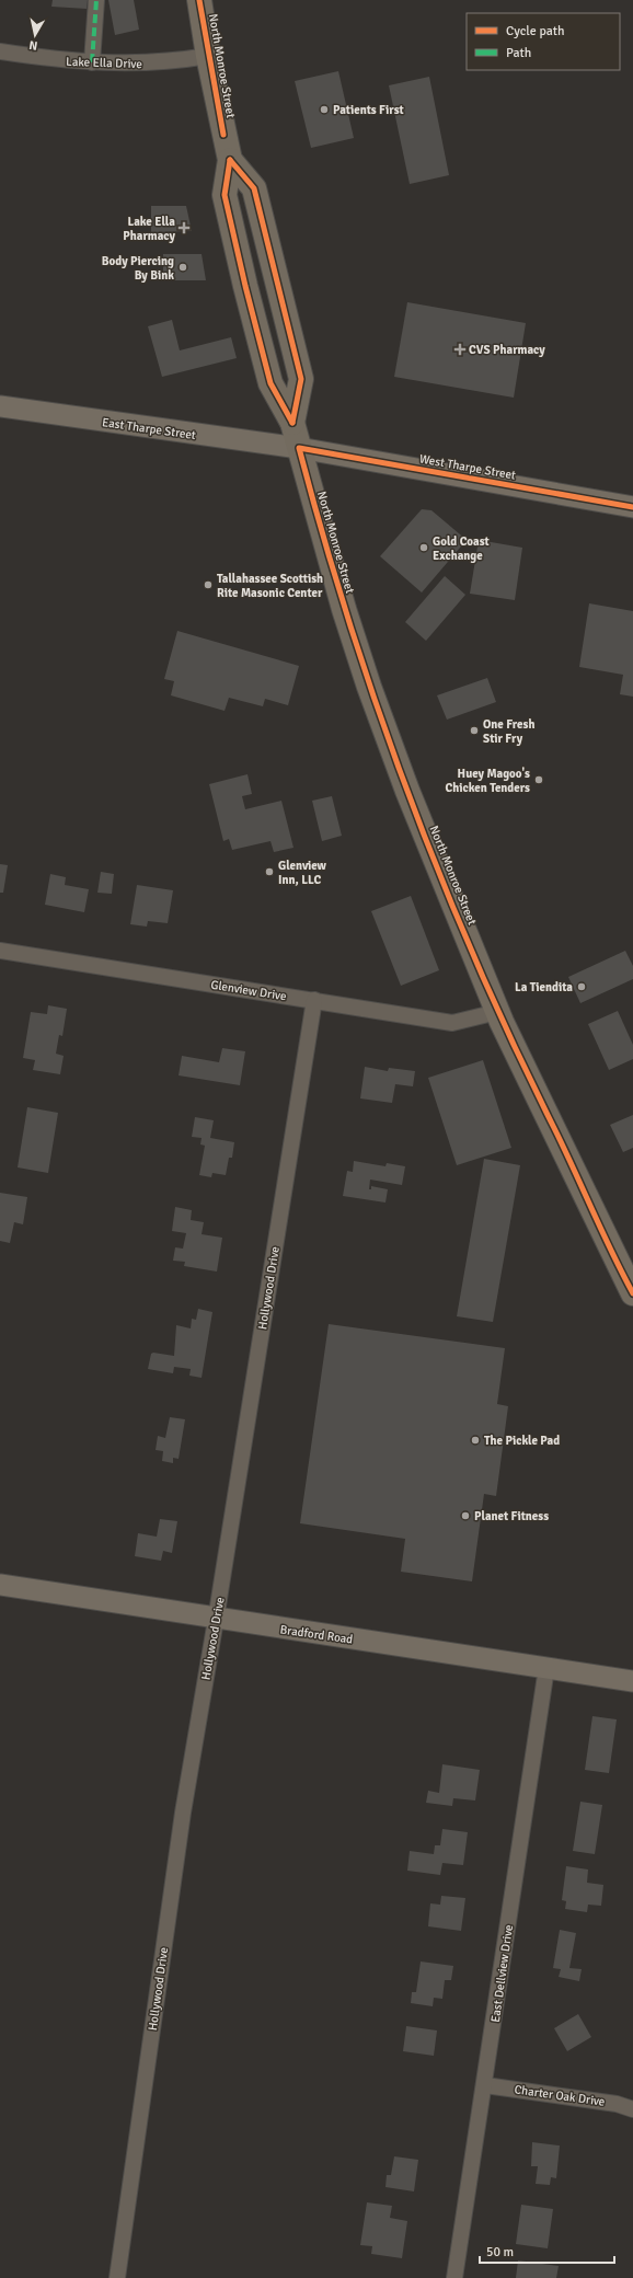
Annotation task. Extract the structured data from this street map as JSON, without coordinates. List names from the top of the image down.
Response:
{
  "streets": {
    "main road": ["North Monroe Street"],
    "street": [
      "Lake Ella Drive",
      "East Tharpe Street",
      "West Tharpe Street",
      "Glenview Drive",
      "Hollywood Drive",
      "Bradford Road",
      "East Dellview Drive",
      "Charter Oak Drive"
    ]
  },
  "crossings": [
    ["Lake Ella Drive", "North Monroe Street"],
    ["North Monroe Street", "East Tharpe Street"],
    ["North Monroe Street", "West Tharpe Street"],
    ["North Monroe Street", "Glenview Drive"],
    ["East Tharpe Street", "West Tharpe Street"],
    ["Glenview Drive", "Hollywood Drive"],
    ["Hollywood Drive", "Bradford Road"],
    ["Bradford Road", "East Dellview Drive"],
    ["East Dellview Drive", "Charter Oak Drive"]
  ],
  "places": {
    "other": [
      "Patients First",
      "Body Piercing By Bink",
      "Gold Coast Exchange",
      "Tallahassee Scottish Rite Masonic Center",
      "One Fresh Stir Fry",
      "Huey Magoo's Chicken Tenders",
      "Glenview Inn, LLC",
      "La Tiendita",
      "The Pickle Pad",
      "Planet Fitness"
    ],
    "health": ["Lake Ella Pharmacy", "CVS Pharmacy"]
  },
  "legend": ["Cycle path", "Path"],
  "scale_bar": "50 m",
  "north": "bottom"
}
